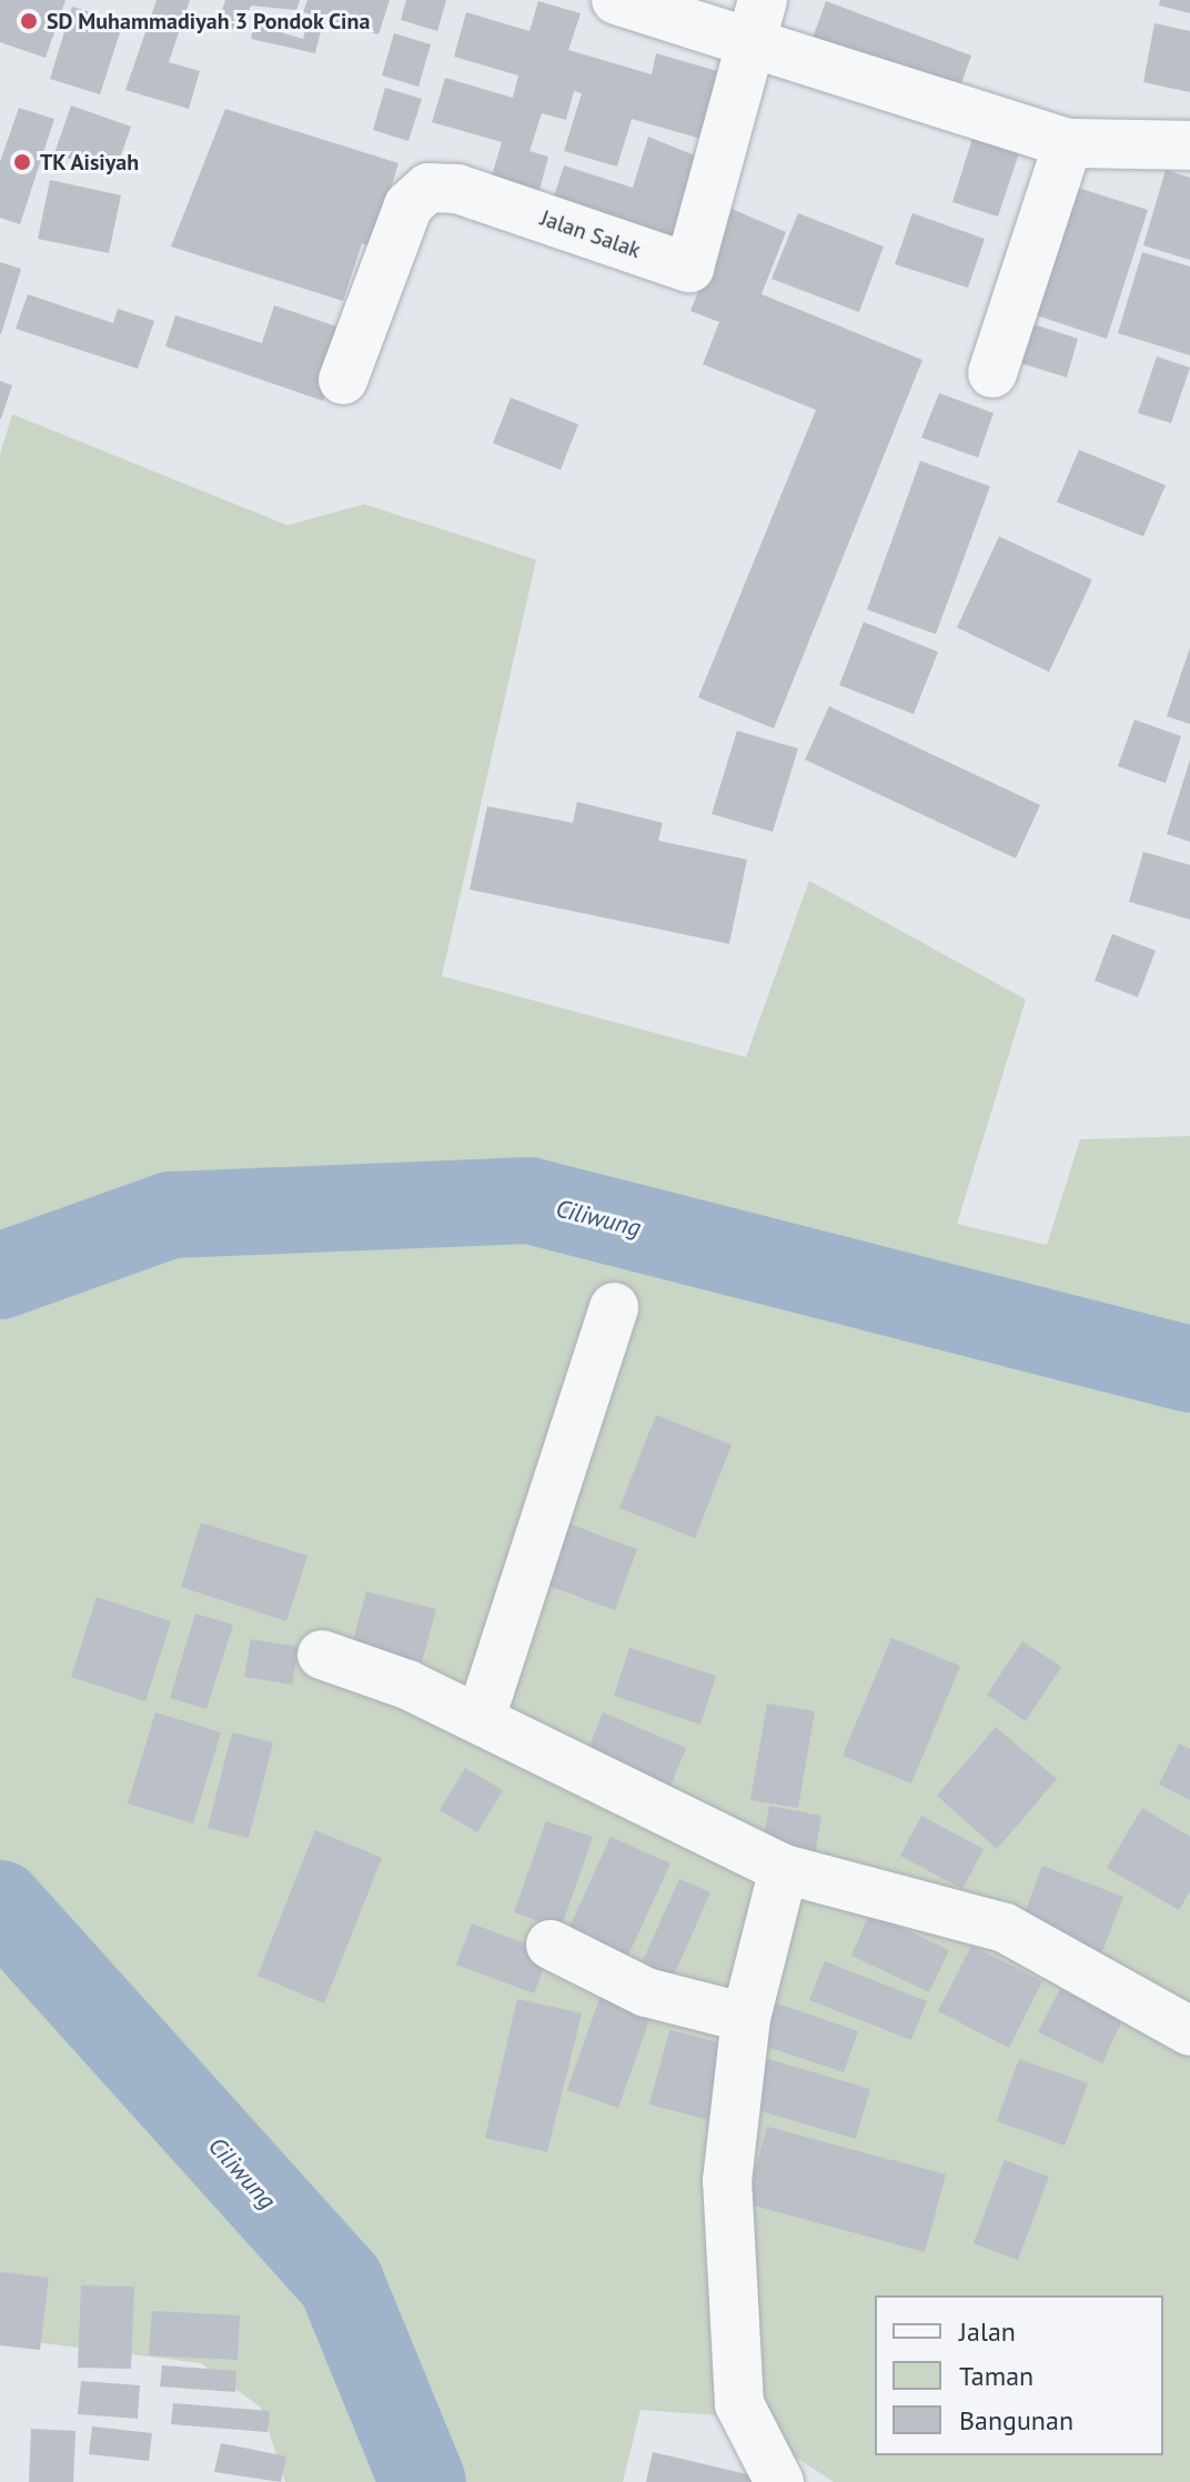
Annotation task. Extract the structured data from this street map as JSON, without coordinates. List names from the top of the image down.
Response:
{
  "streets": {
    "street": ["Jalan Salak"]
  },
  "water": ["Ciliwung"],
  "places": ["SD Muhammadiyah 3 Pondok Cina", "TK Aisiyah"],
  "legend": ["Jalan", "Taman", "Bangunan"]
}
